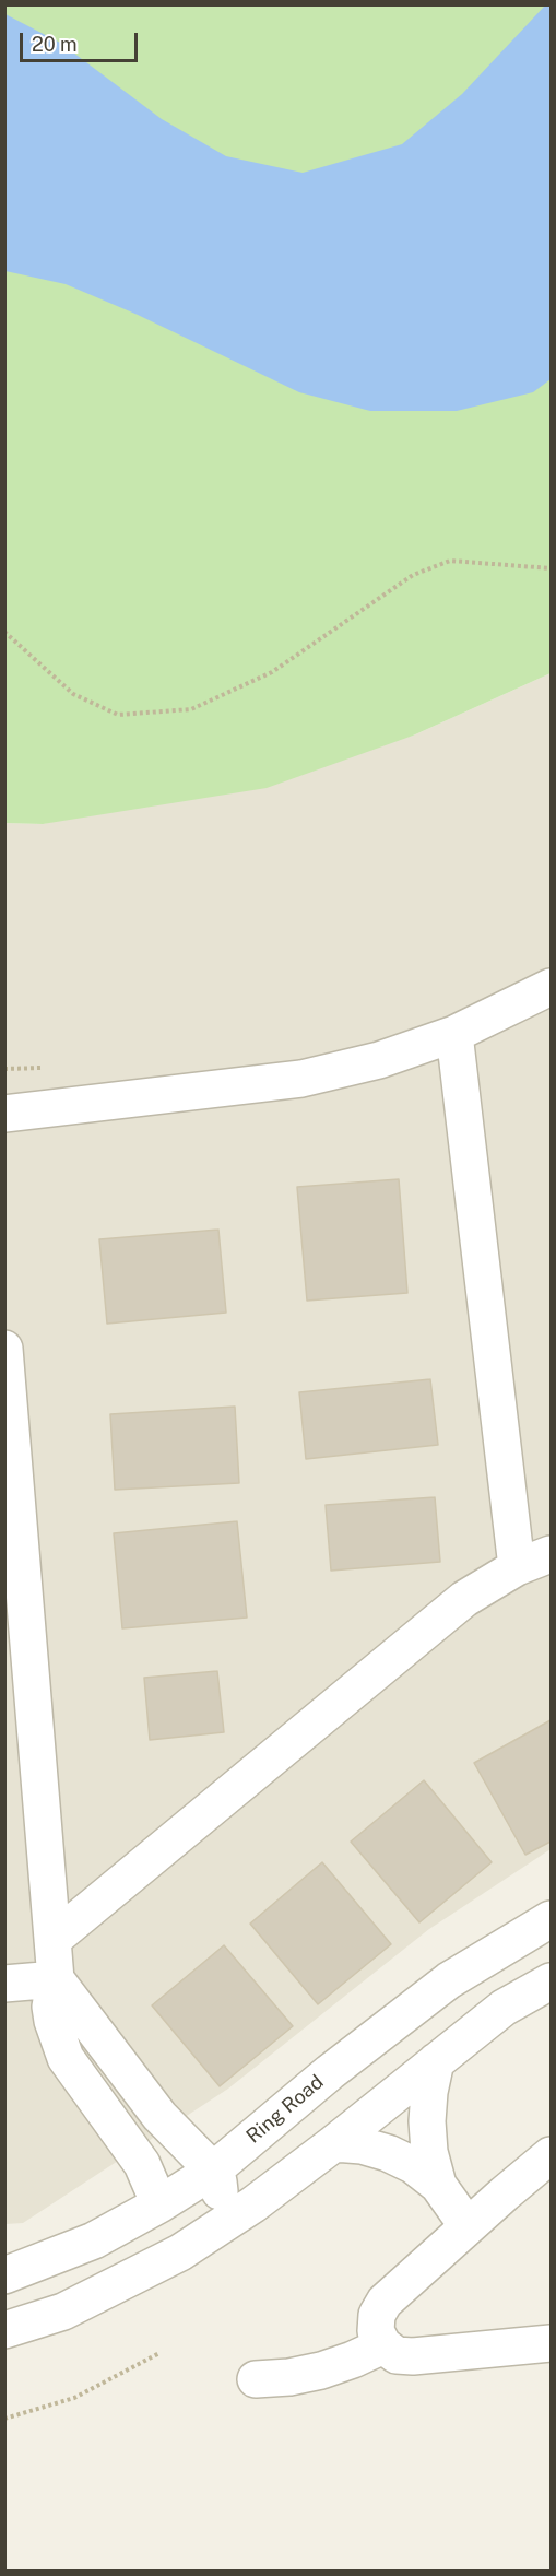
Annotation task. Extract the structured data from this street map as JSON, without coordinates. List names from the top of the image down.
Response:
{
  "streets": {
    "street": ["Ring Road"]
  },
  "scale_bar": "20 m"
}
